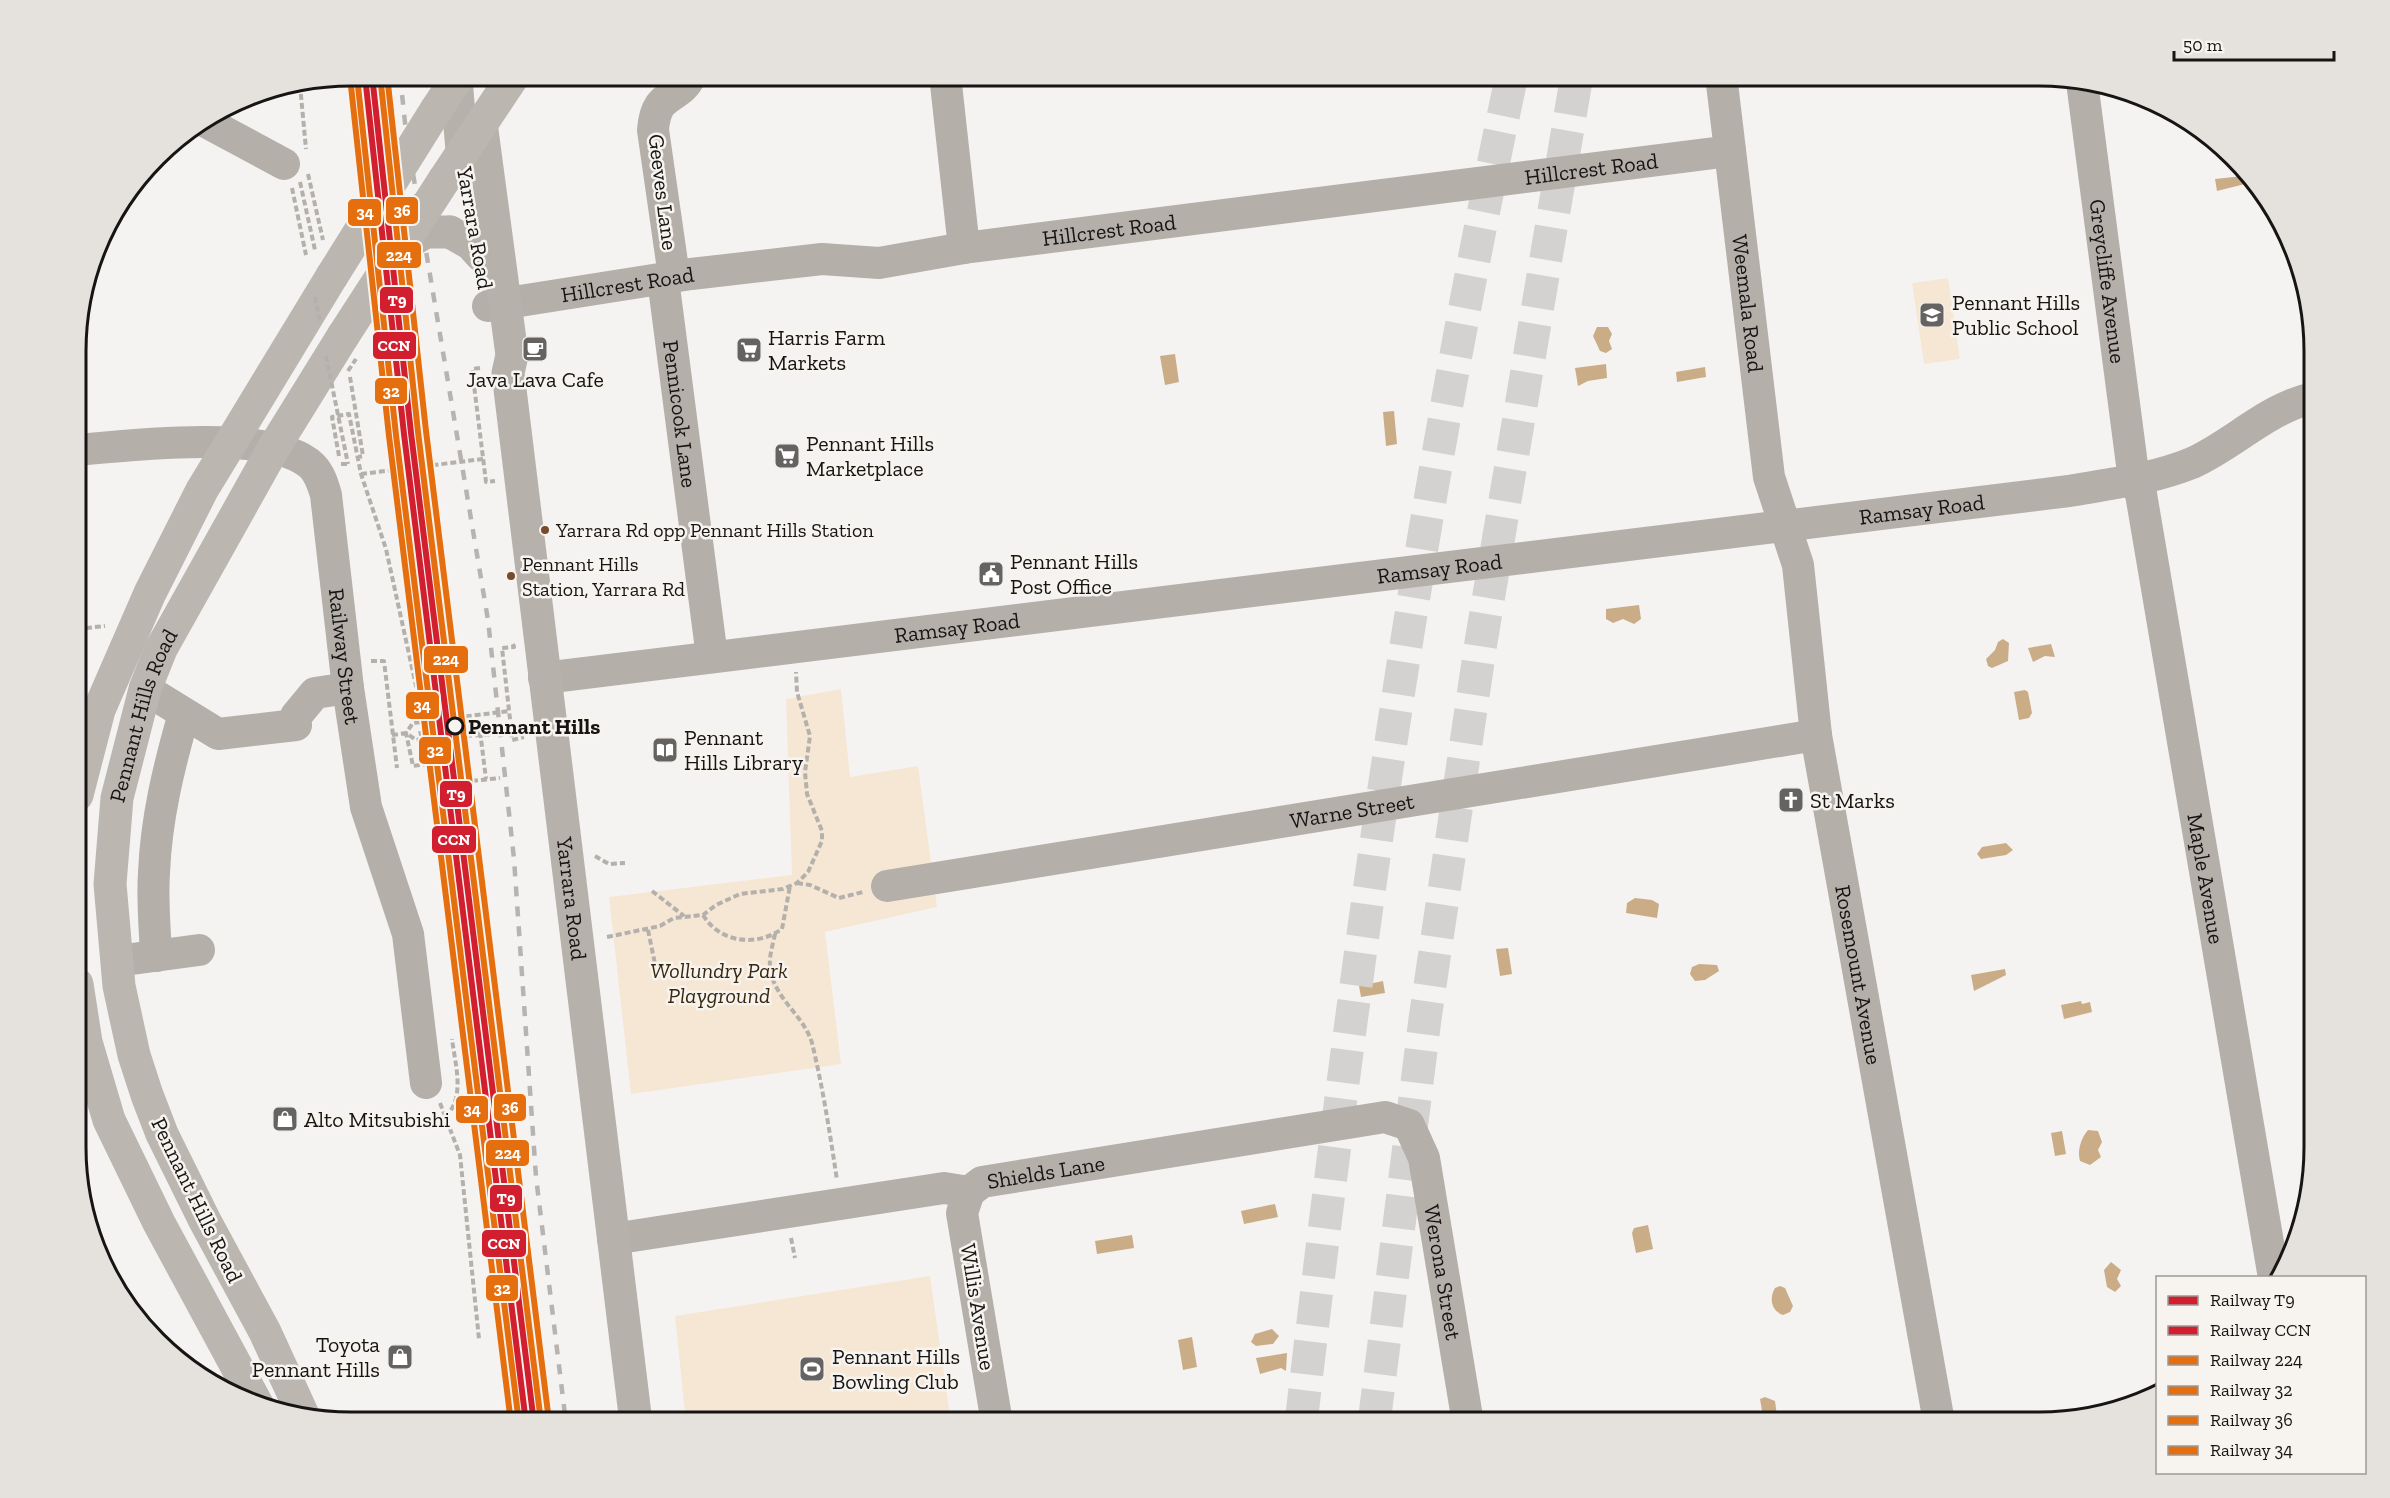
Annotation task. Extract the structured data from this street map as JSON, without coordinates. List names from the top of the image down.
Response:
{
  "streets": {
    "highway": ["Pennant Hills Road"],
    "main road": ["Yarrara Road"],
    "street": [
      "Hillcrest Road",
      "Geeves Lane",
      "Greycliffe Avenue",
      "Weemala Road",
      "Pennicook Lane",
      "Ramsay Road",
      "Railway Street",
      "Warne Street",
      "Maple Avenue",
      "Rosemount Avenue",
      "Shields Lane",
      "Werona Street",
      "Willis Avenue"
    ]
  },
  "crossings": [
    ["Hillcrest Road", "Geeves Lane"],
    ["Hillcrest Road", "Yarrara Road"],
    ["Hillcrest Road", "Weemala Road"],
    ["Hillcrest Road", "Pennicook Lane"],
    ["Geeves Lane", "Pennicook Lane"],
    ["Yarrara Road", "Ramsay Road"],
    ["Yarrara Road", "Pennant Hills Road"],
    ["Yarrara Road", "Shields Lane"],
    ["Greycliffe Avenue", "Ramsay Road"],
    ["Greycliffe Avenue", "Maple Avenue"],
    ["Weemala Road", "Ramsay Road"],
    ["Weemala Road", "Rosemount Avenue"],
    ["Pennicook Lane", "Ramsay Road"],
    ["Ramsay Road", "Maple Avenue"],
    ["Ramsay Road", "Rosemount Avenue"],
    ["Railway Street", "Pennant Hills Road"],
    ["Warne Street", "Rosemount Avenue"],
    ["Shields Lane", "Werona Street"],
    ["Shields Lane", "Willis Avenue"]
  ],
  "parks": ["Wollundry Park Playground"],
  "places": {
    "school or university": ["Pennant Hills Public School"],
    "cafe": ["Java Lava Cafe"],
    "supermarket": ["Harris Farm Markets", "Pennant Hills Marketplace"],
    "other": ["Yarrara Rd opp Pennant Hills Station", "Pennant Hills Station, Yarrara Rd", "Pennant Hills"],
    "public building": ["Pennant Hills Post Office"],
    "library": ["Pennant Hills Library"],
    "church": ["St Marks"],
    "shop": ["Alto Mitsubishi", "Toyota Pennant Hills"],
    "sports": ["Pennant Hills Bowling Club"]
  },
  "lines": [
    "rail line T9",
    "rail line CCN",
    "rail line 224",
    "rail line 32",
    "rail line 36",
    "rail line 34"
  ],
  "legend": [
    "Railway T9",
    "Railway CCN",
    "Railway 224",
    "Railway 32",
    "Railway 36",
    "Railway 34"
  ],
  "scale_bar": "50 m"
}
